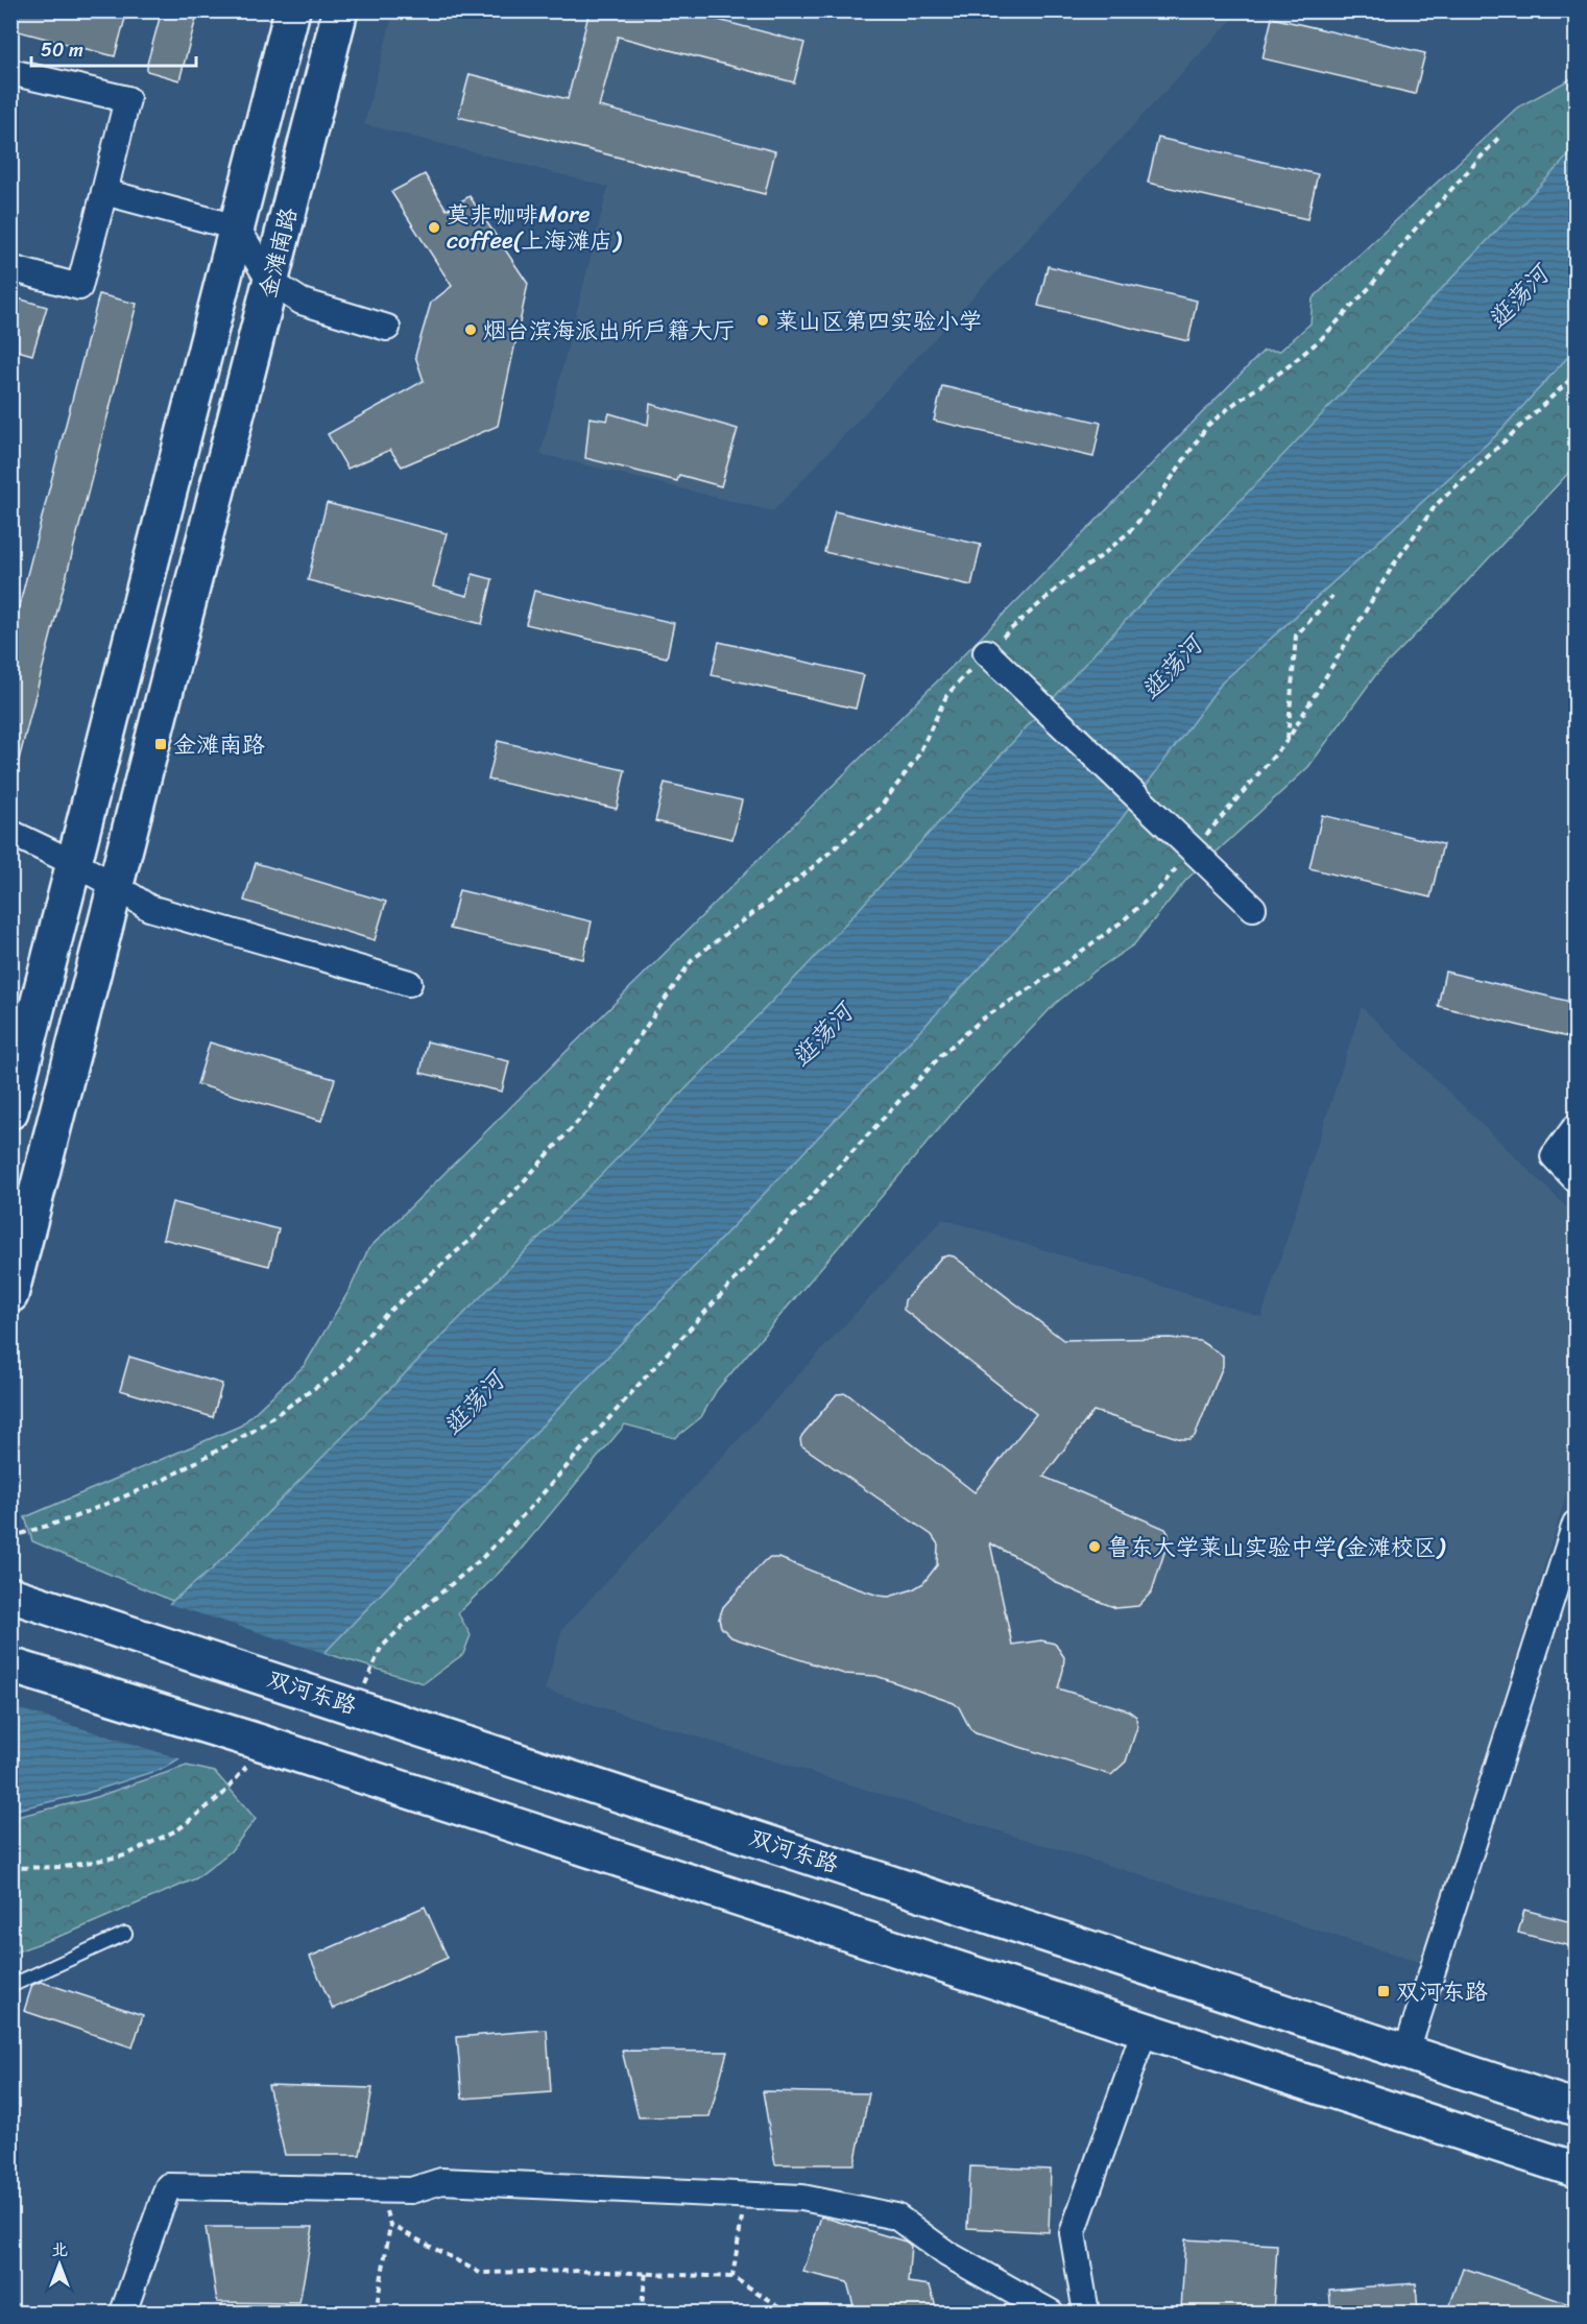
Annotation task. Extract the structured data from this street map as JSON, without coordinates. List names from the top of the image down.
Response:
{
  "streets": {
    "street": ["金滩南路", "双河东路"]
  },
  "water": ["逛荡河"],
  "places": {
    "other": [
      "莫非咖啡More coffee(上海滩店)",
      "莱山区第四实验小学",
      "烟台滨海派出所户籍大厅",
      "鲁东大学莱山实验中学(金滩校区)"
    ],
    "transit": ["金滩南路", "双河东路"]
  },
  "scale_bar": "50 m",
  "north": "top"
}
